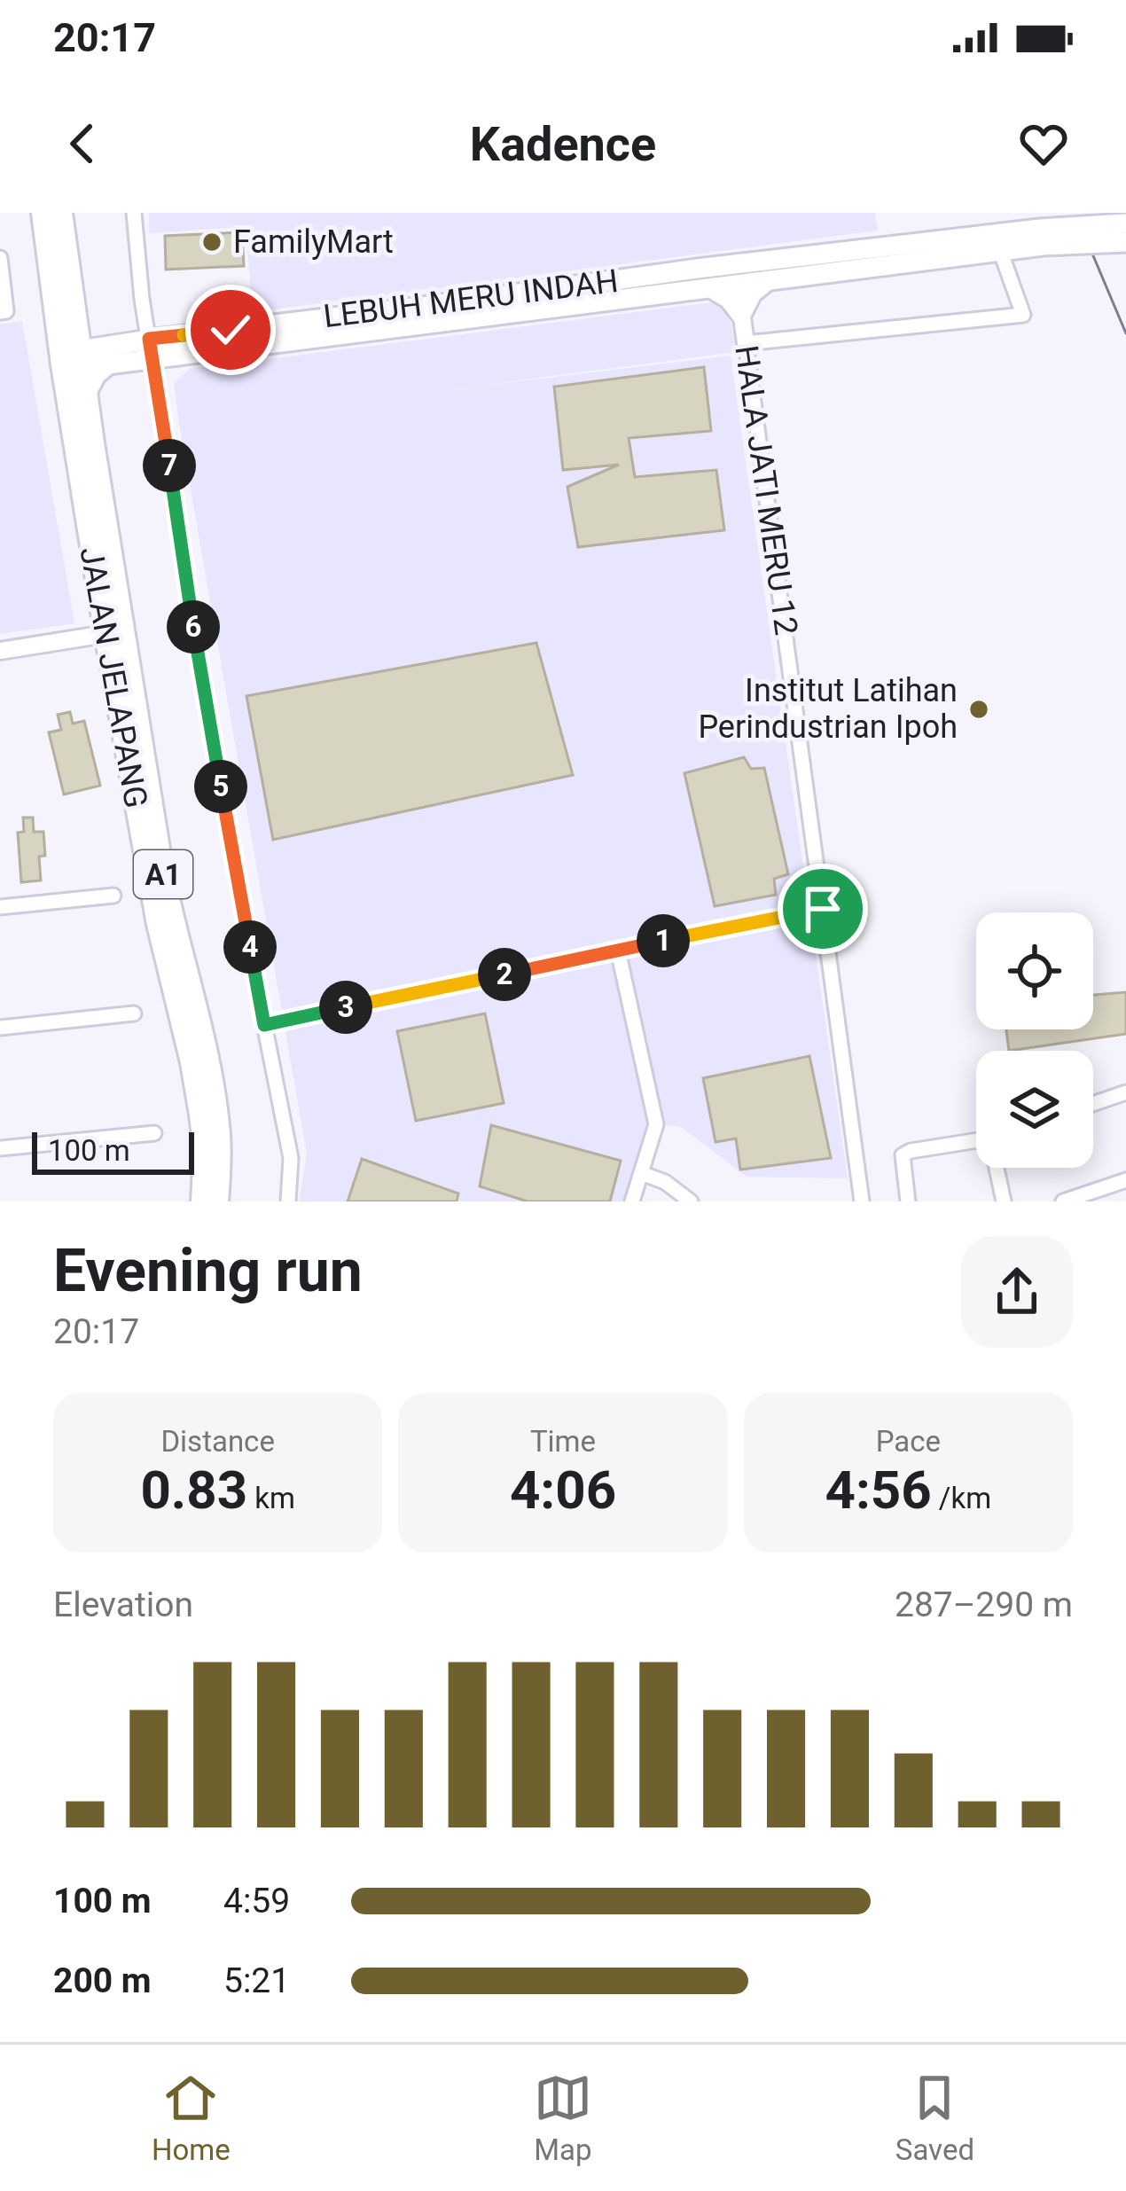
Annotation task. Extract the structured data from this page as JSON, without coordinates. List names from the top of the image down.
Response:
{
  "streets": {
    "main road": ["LEBUH MERU INDAH", "JALAN JELAPANG", "A1"],
    "street": ["HALA JATI MERU 12"]
  },
  "crossings": [
    ["LEBUH MERU INDAH", "HALA JATI MERU 12"],
    ["LEBUH MERU INDAH", "JALAN JELAPANG"]
  ],
  "places": ["FamilyMart", "Institut Latihan Perindustrian Ipoh"],
  "scale_bar": "100 m",
  "page": {
    "status": "20:17",
    "header": "Kadence",
    "pins": [
      "7",
      "6",
      "5",
      "1",
      "4",
      "2",
      "3"
    ],
    "scale": "100 m",
    "heading": ["Evening run", "20:17"],
    "stats": [
      ["Distance", "0.83 km"],
      ["Time", "4:06"],
      ["Pace", "4:56 /km"]
    ],
    "chart": ["Elevation", "287–290 m"],
    "list": [
      {
        "name": "100 m",
        "note": "4:59"
      },
      {
        "name": "200 m",
        "note": "5:21"
      }
    ],
    "tabs": ["Home", "Map", "Saved"]
  }
}
